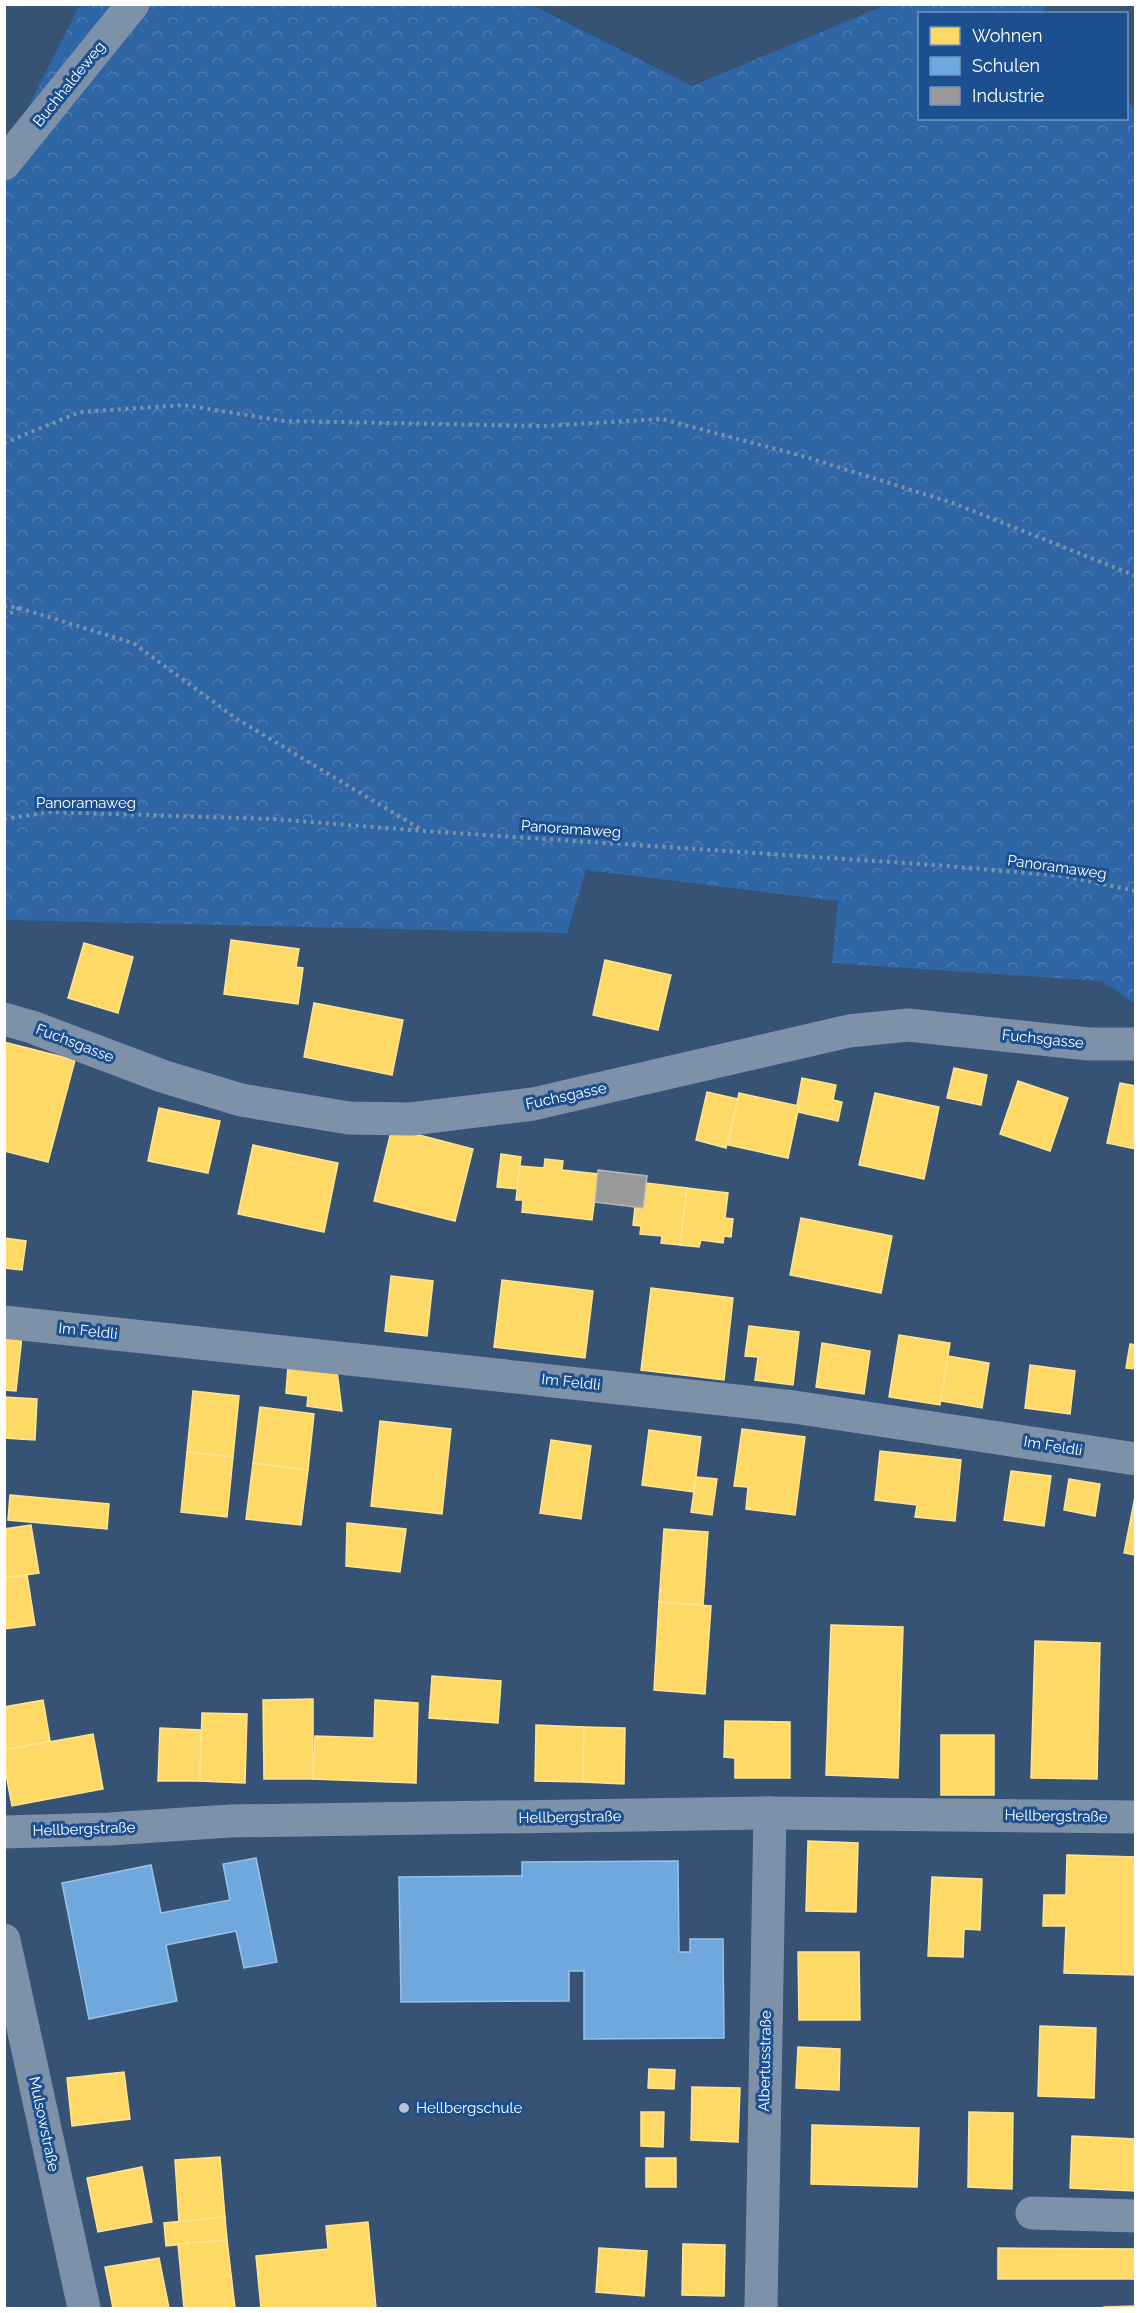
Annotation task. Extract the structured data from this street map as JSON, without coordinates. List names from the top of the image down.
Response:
{
  "streets": {
    "street": [
      "Buchhaldeweg",
      "Fuchsgasse",
      "Im Feldli",
      "Hellbergstraße",
      "Albertusstraße",
      "Mulsowstraße"
    ],
    "path": ["Panoramaweg"]
  },
  "crossings": [
    ["Hellbergstraße", "Albertusstraße"]
  ],
  "places": ["Hellbergschule"],
  "legend": ["Wohnen", "Schulen", "Industrie"]
}
